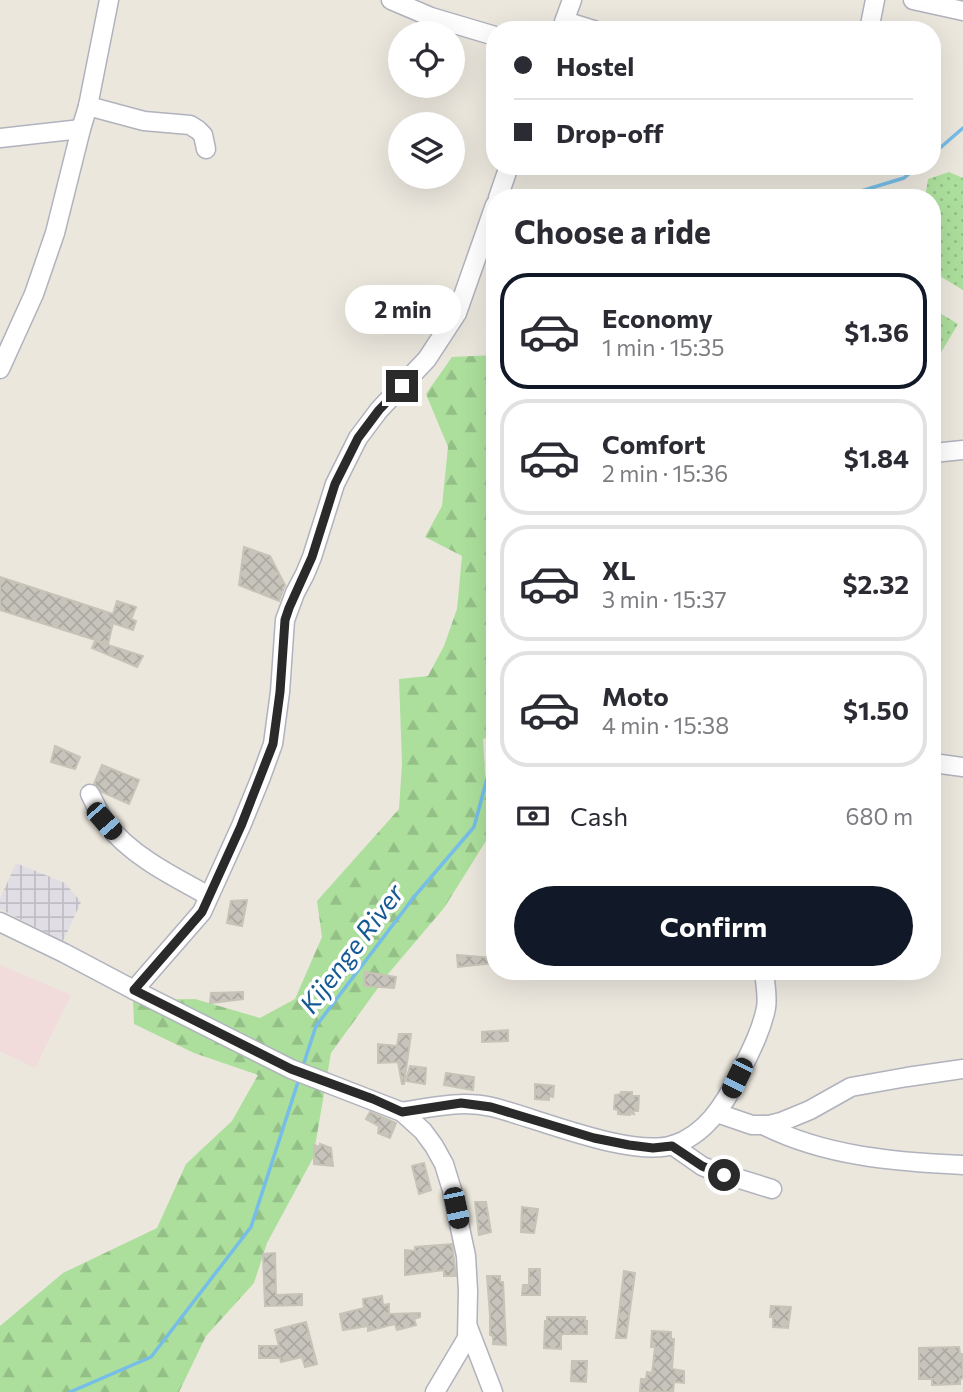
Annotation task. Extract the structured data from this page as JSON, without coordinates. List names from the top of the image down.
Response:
{
  "water": ["Kijenge River"],
  "page": {
    "banner": ["Hostel", "Drop-off"],
    "heading": "Choose a ride",
    "list": [
      {
        "name": "Economy",
        "note": "1 min · 15:35",
        "value": "$1.36"
      },
      {
        "name": "Comfort",
        "note": "2 min · 15:36",
        "value": "$1.84"
      },
      {
        "name": "XL",
        "note": "3 min · 15:37",
        "value": "$2.32"
      },
      {
        "name": "Moto",
        "note": "4 min · 15:38",
        "value": "$1.50"
      }
    ],
    "bubble": "2 min",
    "pay": ["Cash", "680 m"],
    "buttons": "Confirm"
  }
}
